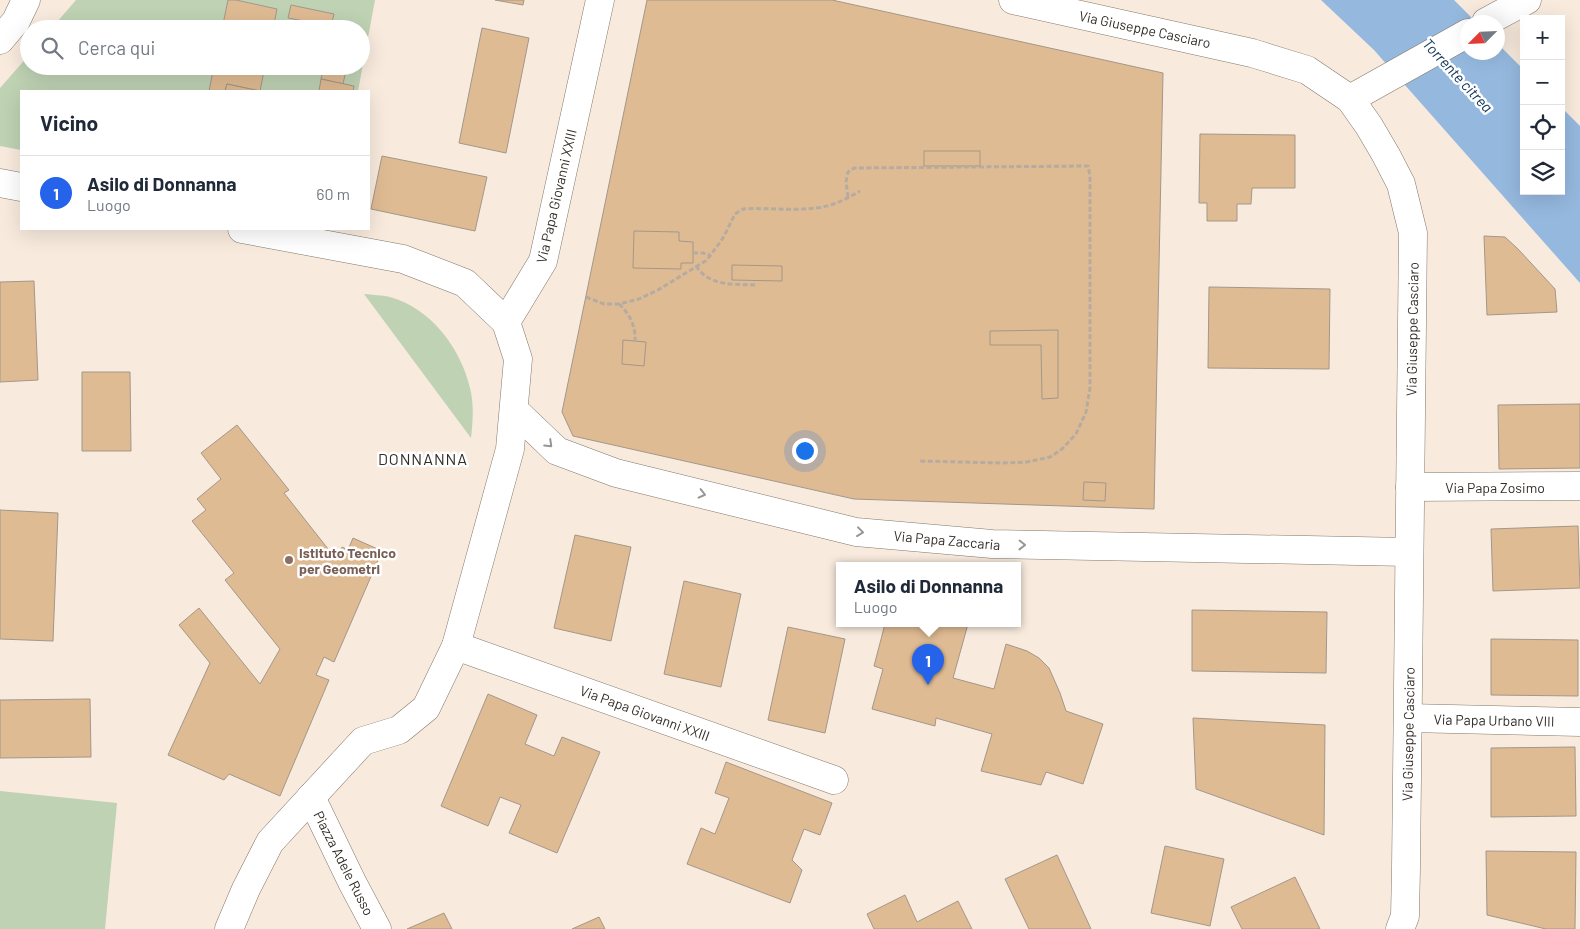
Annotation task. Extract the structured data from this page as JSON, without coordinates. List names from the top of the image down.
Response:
{
  "streets": {
    "street": [
      "Via Giuseppe Casciaro",
      "Via Papa Giovanni XXIII",
      "Via Papa Zosimo",
      "Via Papa Zaccaria",
      "Via Papa Urbano VIII",
      "Piazza Adele Russo"
    ]
  },
  "crossings": [
    ["Via Giuseppe Casciaro", "Via Papa Zosimo"],
    ["Via Giuseppe Casciaro", "Via Papa Zaccaria"],
    ["Via Giuseppe Casciaro", "Via Papa Urbano VIII"]
  ],
  "one_way": ["Via Papa Zaccaria"],
  "districts": ["DONNANNA"],
  "water": ["Torrente citrea"],
  "places": ["Istituto Tecnico per Geometri"],
  "north": "bottom left",
  "page": {
    "map_buttons": ["+", "−"],
    "search": "Cerca qui",
    "heading": "Vicino",
    "list": [
      {
        "mark": "1",
        "name": "Asilo di Donnanna",
        "note": "Luogo",
        "value": "60 m"
      }
    ],
    "popup": ["Asilo di Donnanna", "Luogo"],
    "pins": "1"
  }
}
